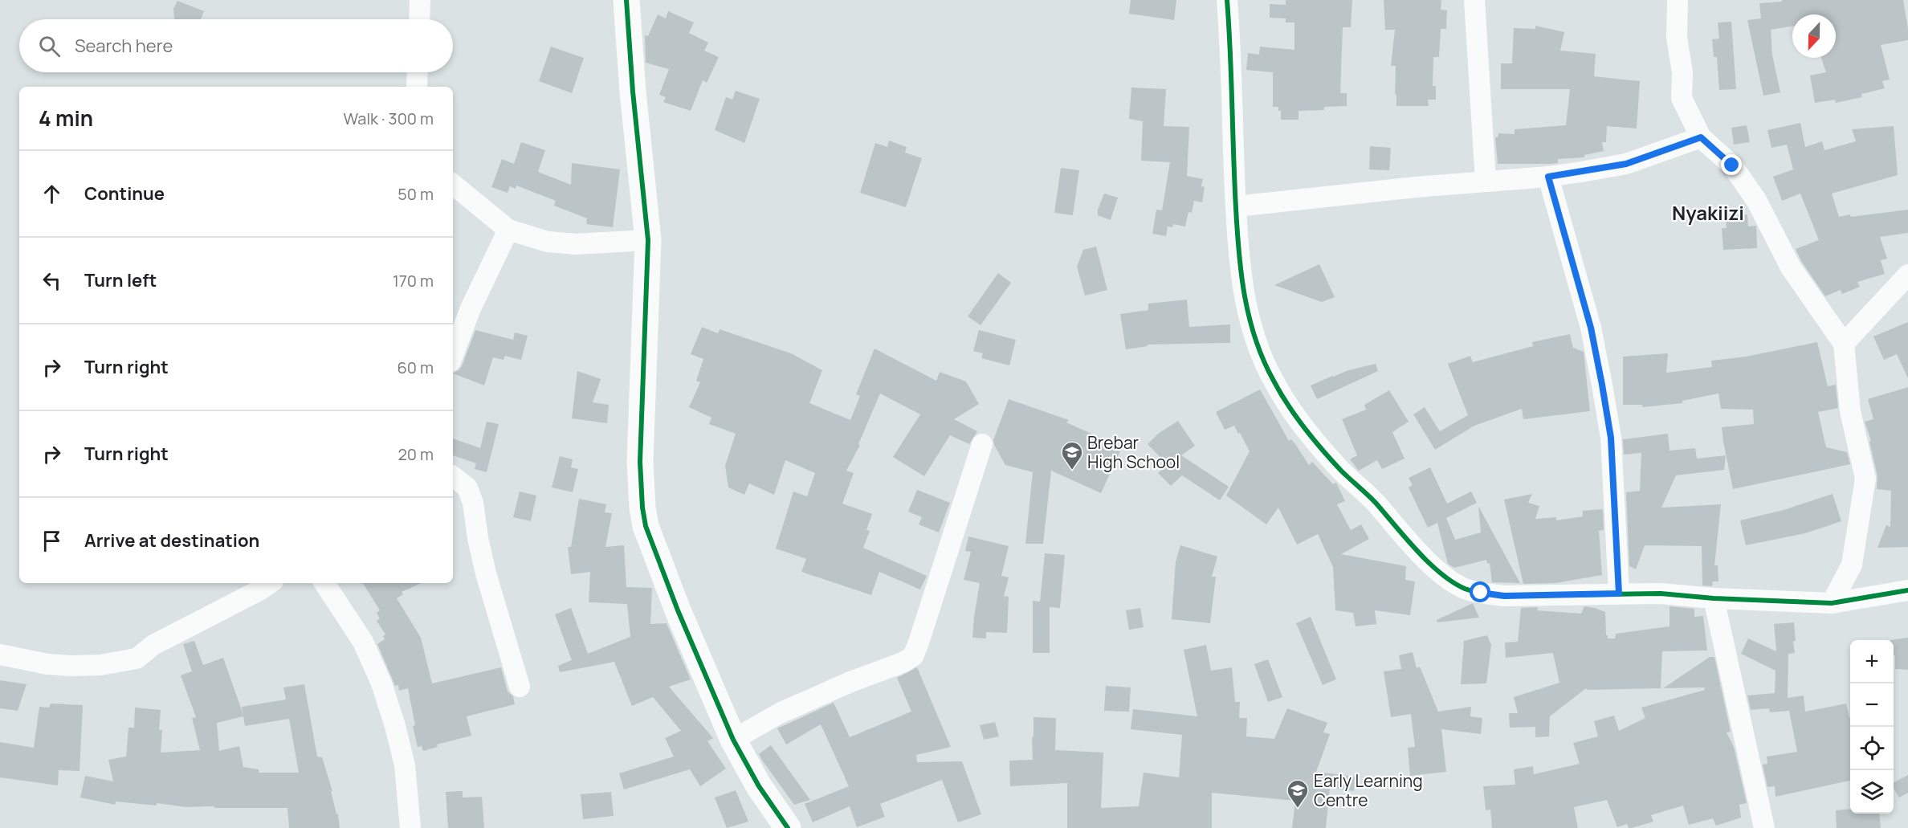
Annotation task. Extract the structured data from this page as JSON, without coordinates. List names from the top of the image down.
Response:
{
  "districts": ["Nyakiizi"],
  "places": {
    "school or university": ["Brebar High School", "Early Learning Centre"]
  },
  "north": "bottom",
  "page": {
    "search": "Search here",
    "heading": ["4 min", "Walk · 300 m"],
    "list": [
      ["Continue", "50 m"],
      ["Turn left", "170 m"],
      ["Turn right", "60 m"],
      ["Turn right", "20 m"],
      "Arrive at destination"
    ],
    "map_buttons": ["+", "−"]
  }
}
